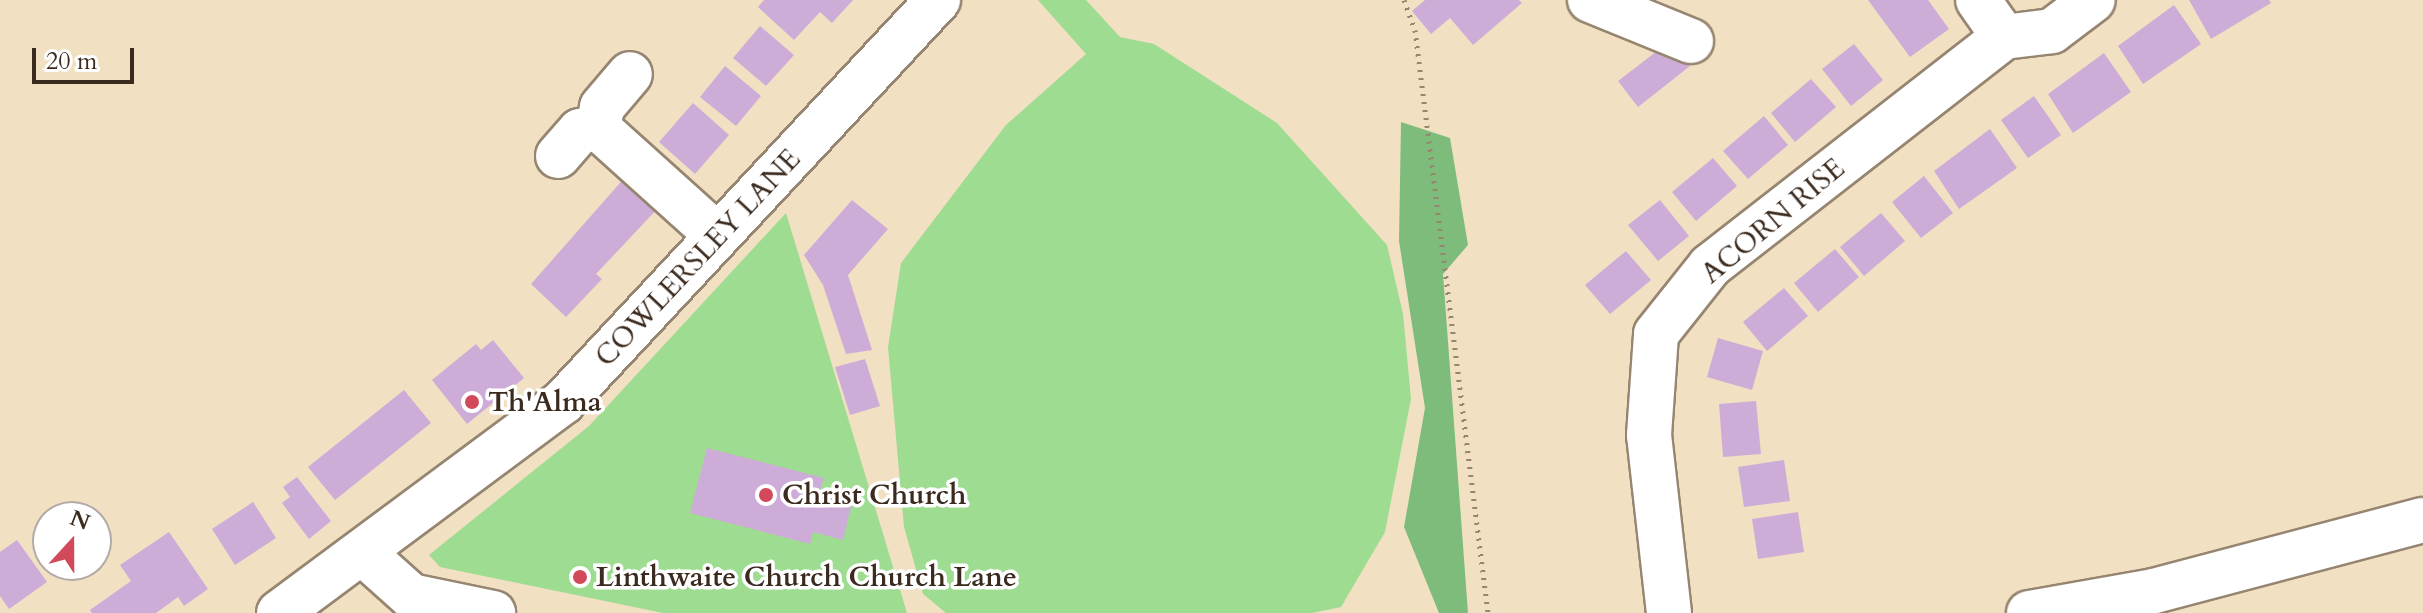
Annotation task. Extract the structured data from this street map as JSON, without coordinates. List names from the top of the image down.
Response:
{
  "streets": {
    "street": ["ACORN RISE", "COWLERSLEY LANE"]
  },
  "places": ["Th'Alma", "Christ Church", "Linthwaite Church Church Lane"],
  "scale_bar": "20 m",
  "north": "top"
}
